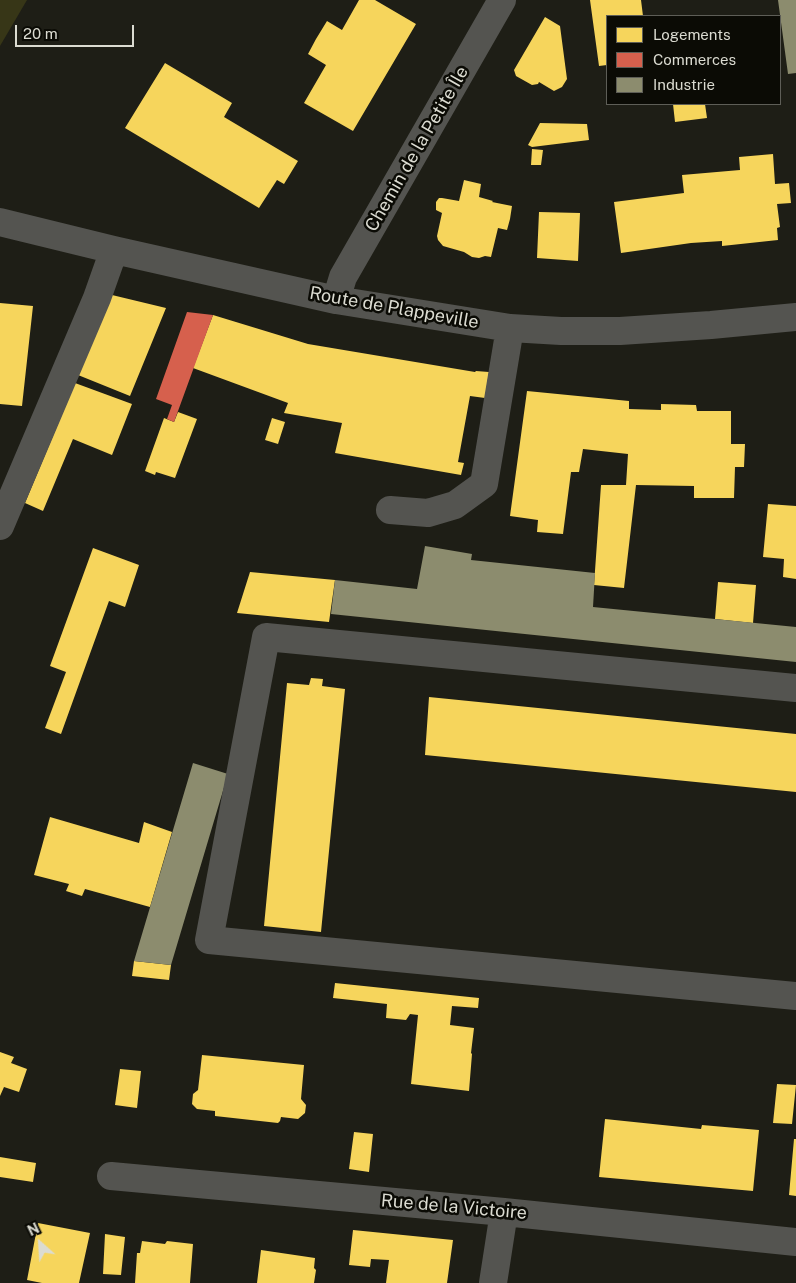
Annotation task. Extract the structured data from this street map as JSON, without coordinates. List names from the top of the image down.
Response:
{
  "streets": {
    "street": ["Chemin de la Petite Île", "Route de Plappeville", "Rue de la Victoire"]
  },
  "crossings": [
    ["Chemin de la Petite Île", "Route de Plappeville"]
  ],
  "legend": ["Logements", "Commerces", "Industrie"],
  "scale_bar": "20 m",
  "north": "top left"
}
